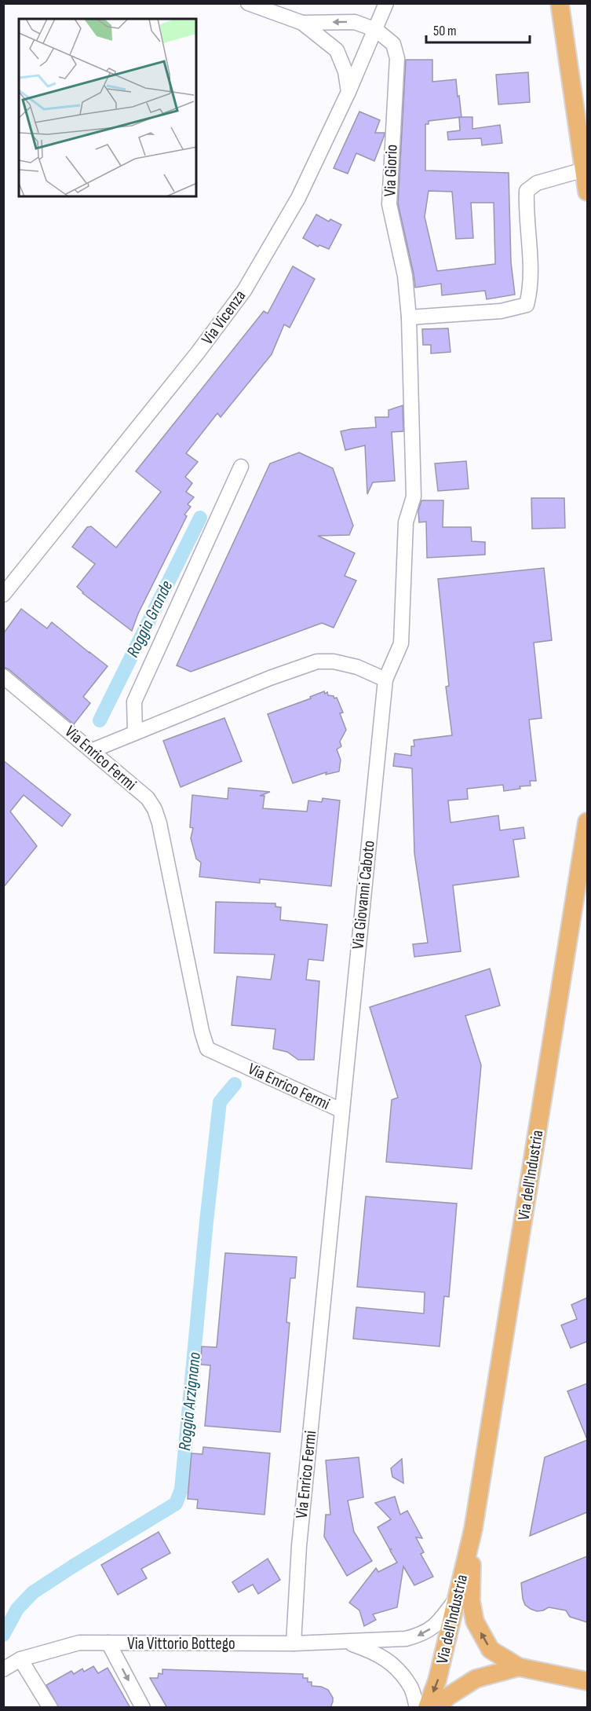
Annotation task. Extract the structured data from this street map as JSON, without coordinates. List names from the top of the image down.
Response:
{
  "streets": {
    "main road": ["Via dell'Industria"],
    "street": [
      "Via Giorio",
      "Via Vicenza",
      "Via Enrico Fermi",
      "Via Giovanni Caboto",
      "Via Vittorio Bottego"
    ]
  },
  "crossings": [
    ["Via Giorio", "Via Vicenza"],
    ["Via Giorio", "Via Giovanni Caboto"],
    ["Via Enrico Fermi", "Via Giovanni Caboto"],
    ["Via Enrico Fermi", "Via Vittorio Bottego"],
    ["Via dell'Industria", "Via Vittorio Bottego"]
  ],
  "water": ["Roggia Grande", "Roggia Arzignano"],
  "scale_bar": "50 m"
}
